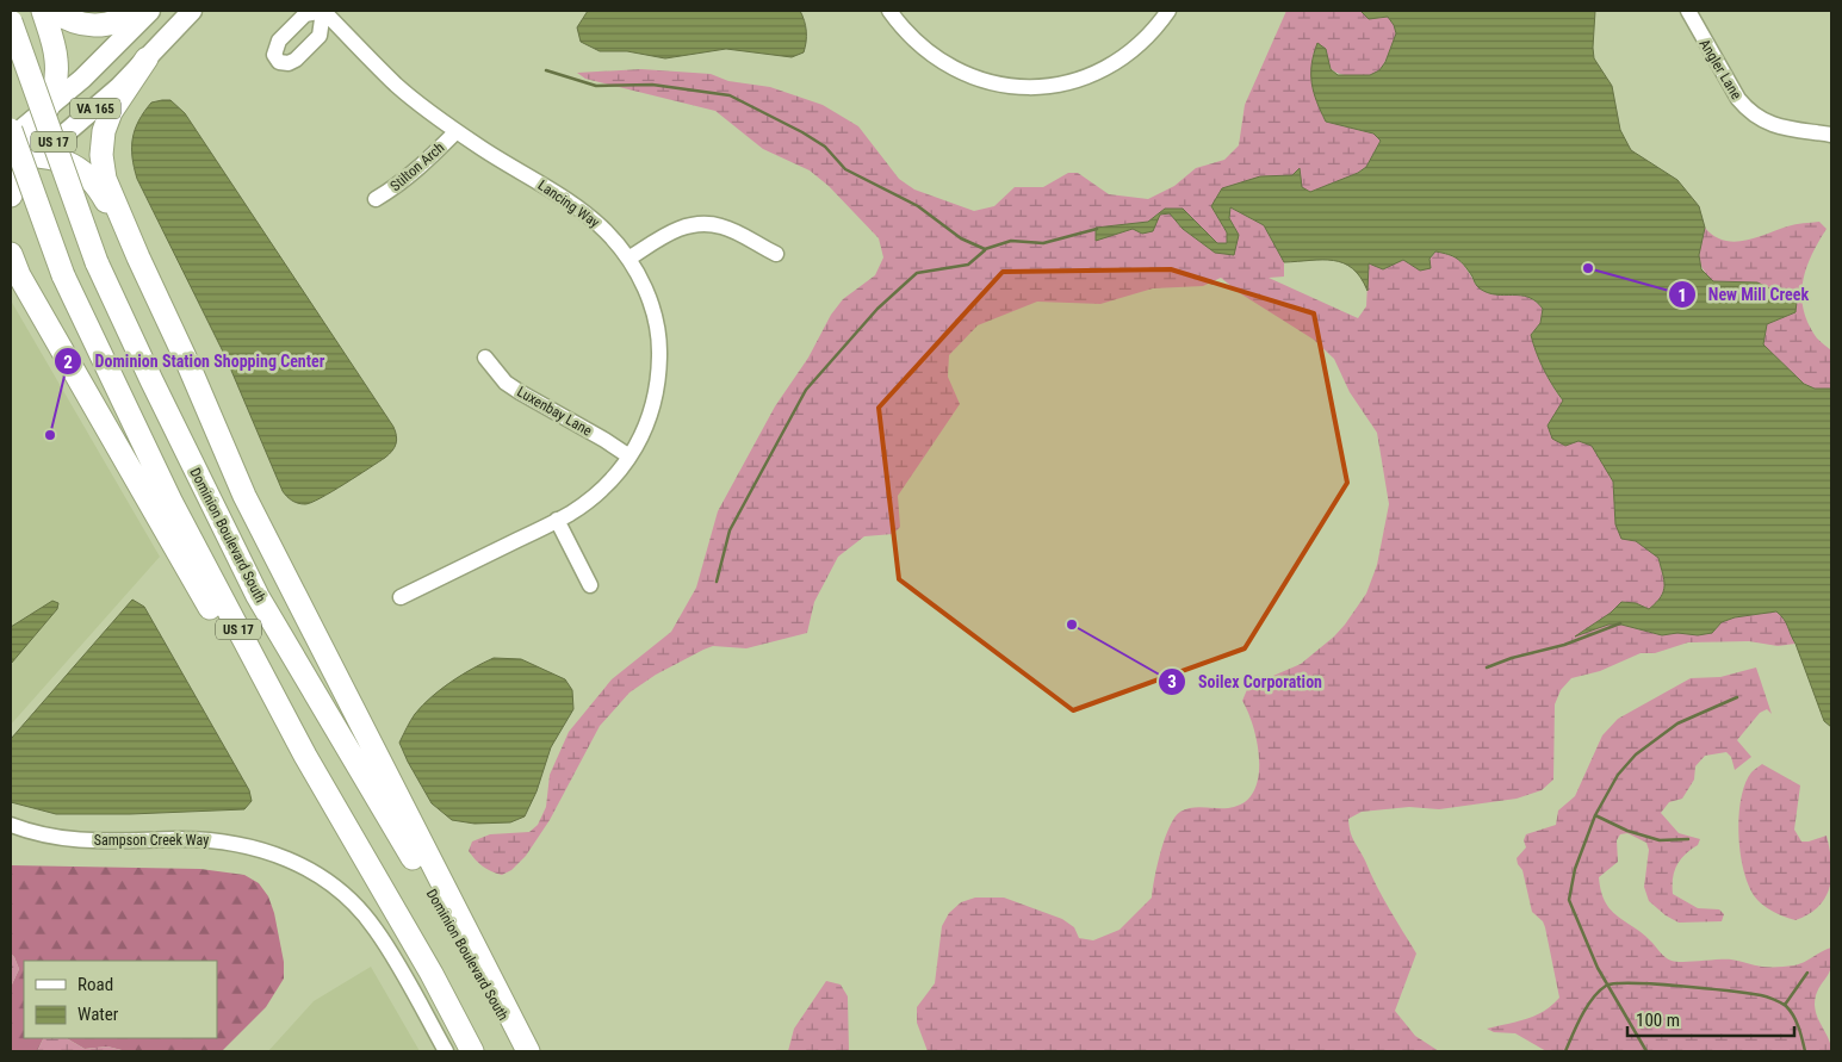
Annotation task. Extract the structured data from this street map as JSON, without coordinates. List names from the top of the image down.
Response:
{
  "streets": {
    "highway": ["US 17", "Dominion Boulevard South"],
    "main road": ["VA 165"],
    "street": [
      "Angler Lane",
      "Stilton Arch",
      "Lancing Way",
      "Luxenbay Lane",
      "Sampson Creek Way"
    ]
  },
  "crossings": [
    ["VA 165", "US 17"],
    ["Stilton Arch", "Lancing Way"],
    ["Lancing Way", "Luxenbay Lane"]
  ],
  "places": ["New Mill Creek", "Dominion Station Shopping Center", "Soilex Corporation"],
  "legend": ["Road", "Water"],
  "scale_bar": "100 m"
}
